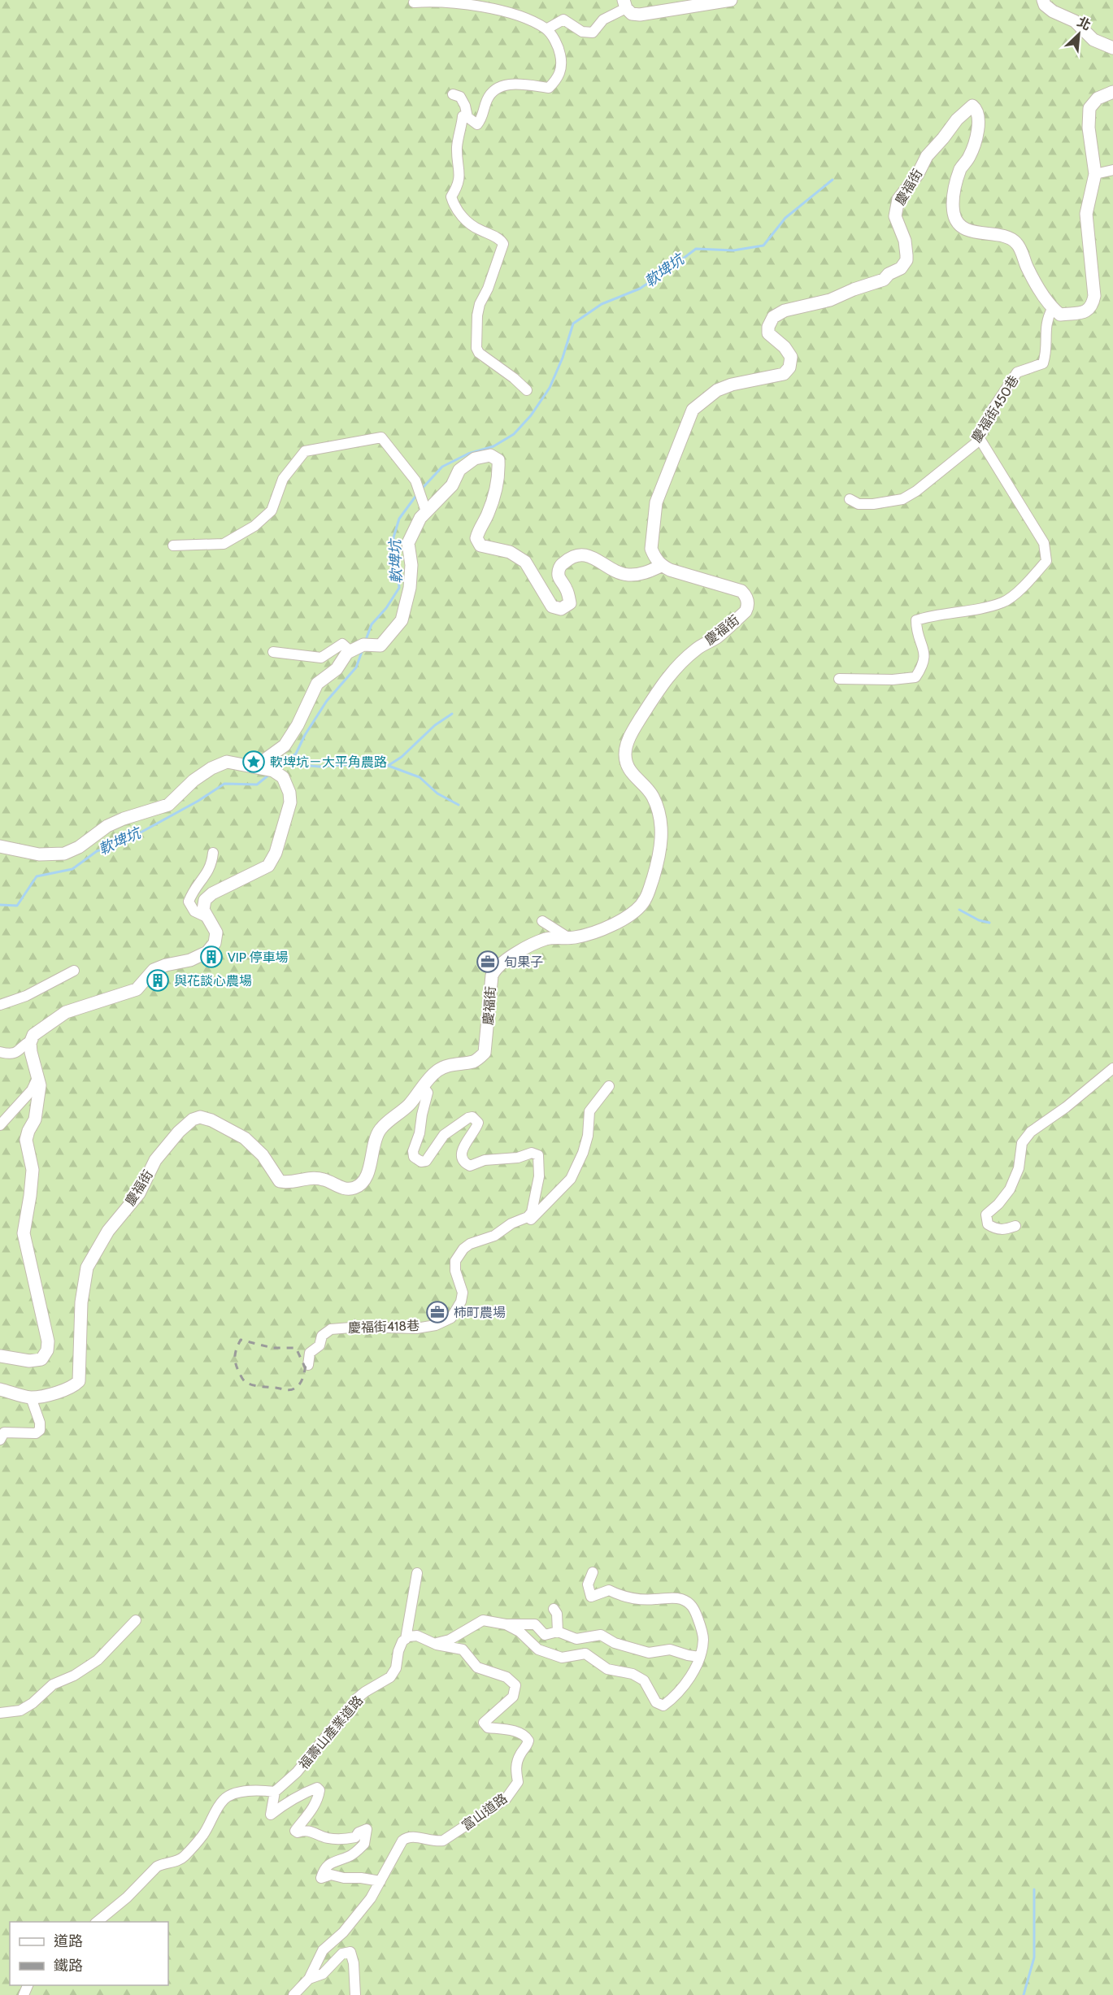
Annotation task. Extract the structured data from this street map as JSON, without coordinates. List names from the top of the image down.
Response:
{
  "streets": {
    "street": [
      "慶福街",
      "慶福街450巷",
      "慶福街418巷",
      "福壽山產業道路",
      "富山道路"
    ]
  },
  "crossings": [
    ["慶福街", "慶福街450巷"],
    ["慶福街", "慶福街418巷"]
  ],
  "water": ["軟埤坑"],
  "places": {
    "place": ["軟埤坑－大平角農路"],
    "building": ["VIP 停車場", "與花談心農場"],
    "office": ["旬果子", "柿町農場"]
  },
  "legend": ["道路", "鐵路"],
  "north": "top right"
}
